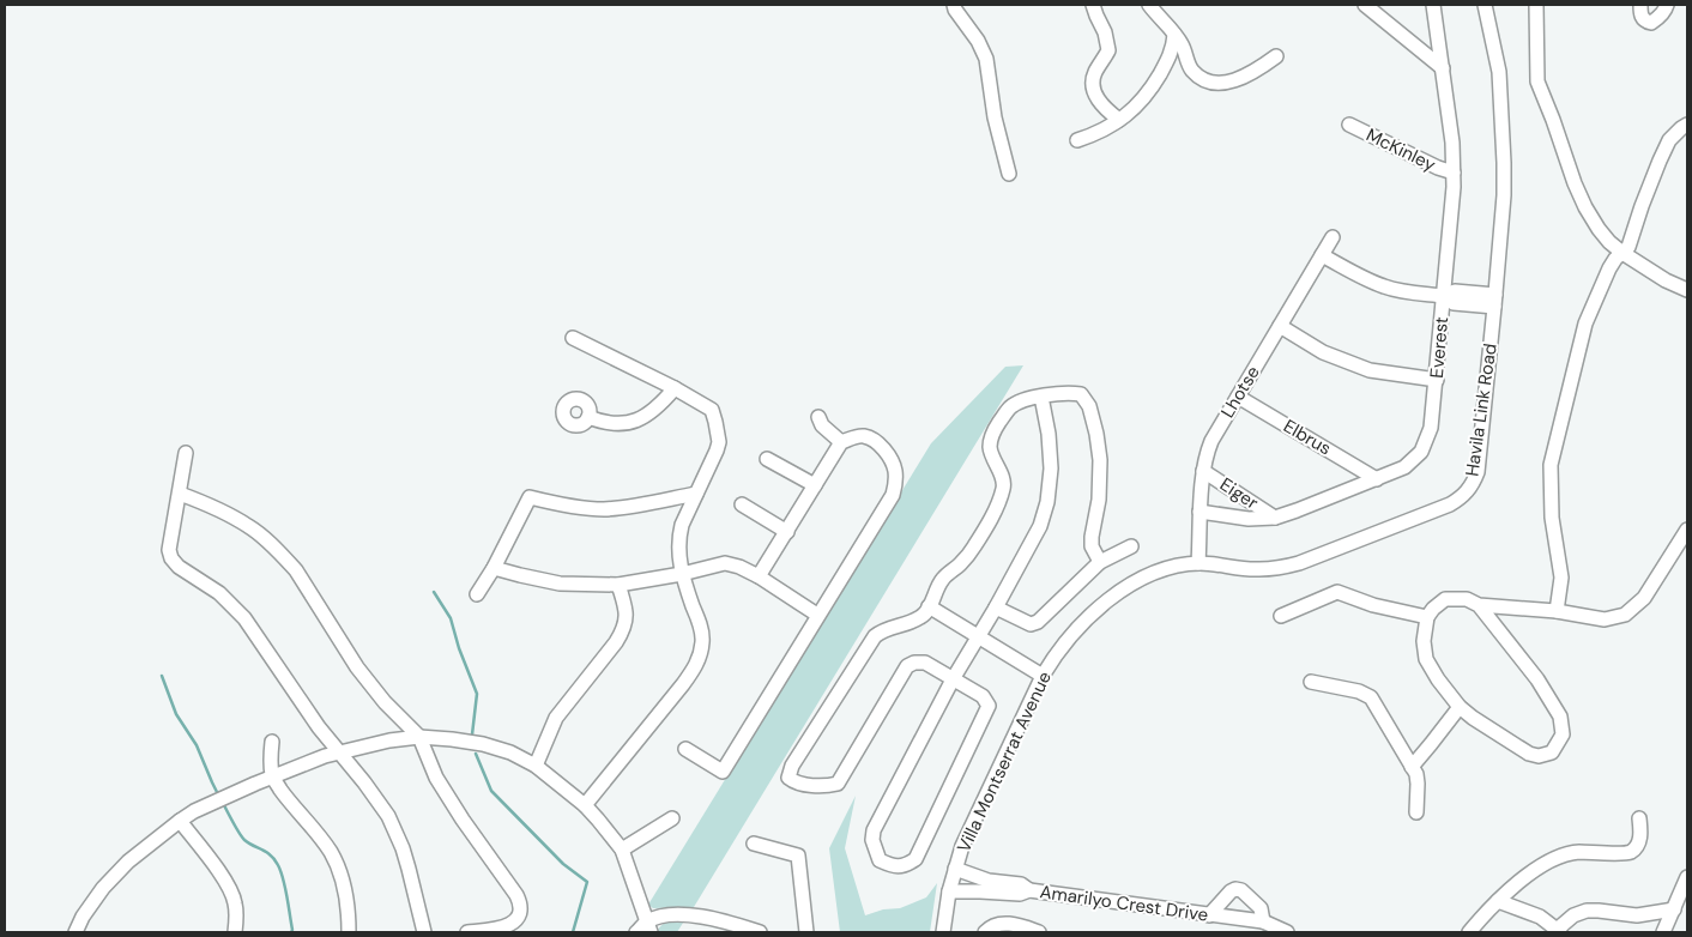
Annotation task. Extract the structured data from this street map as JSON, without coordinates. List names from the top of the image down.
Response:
{
  "streets": {
    "street": [
      "McKinley",
      "Everest",
      "Lhotse",
      "Havila Link Road",
      "Elbrus",
      "Eiger",
      "Villa Montserrat Avenue",
      "Amarilyo Crest Drive"
    ]
  },
  "crossings": [
    ["McKinley", "Everest"],
    ["Everest", "Lhotse"],
    ["Everest", "Elbrus"],
    ["Everest", "Eiger"],
    ["Lhotse", "Havila Link Road"],
    ["Lhotse", "Elbrus"],
    ["Lhotse", "Eiger"],
    ["Havila Link Road", "Villa Montserrat Avenue"],
    ["Villa Montserrat Avenue", "Amarilyo Crest Drive"]
  ]
}
